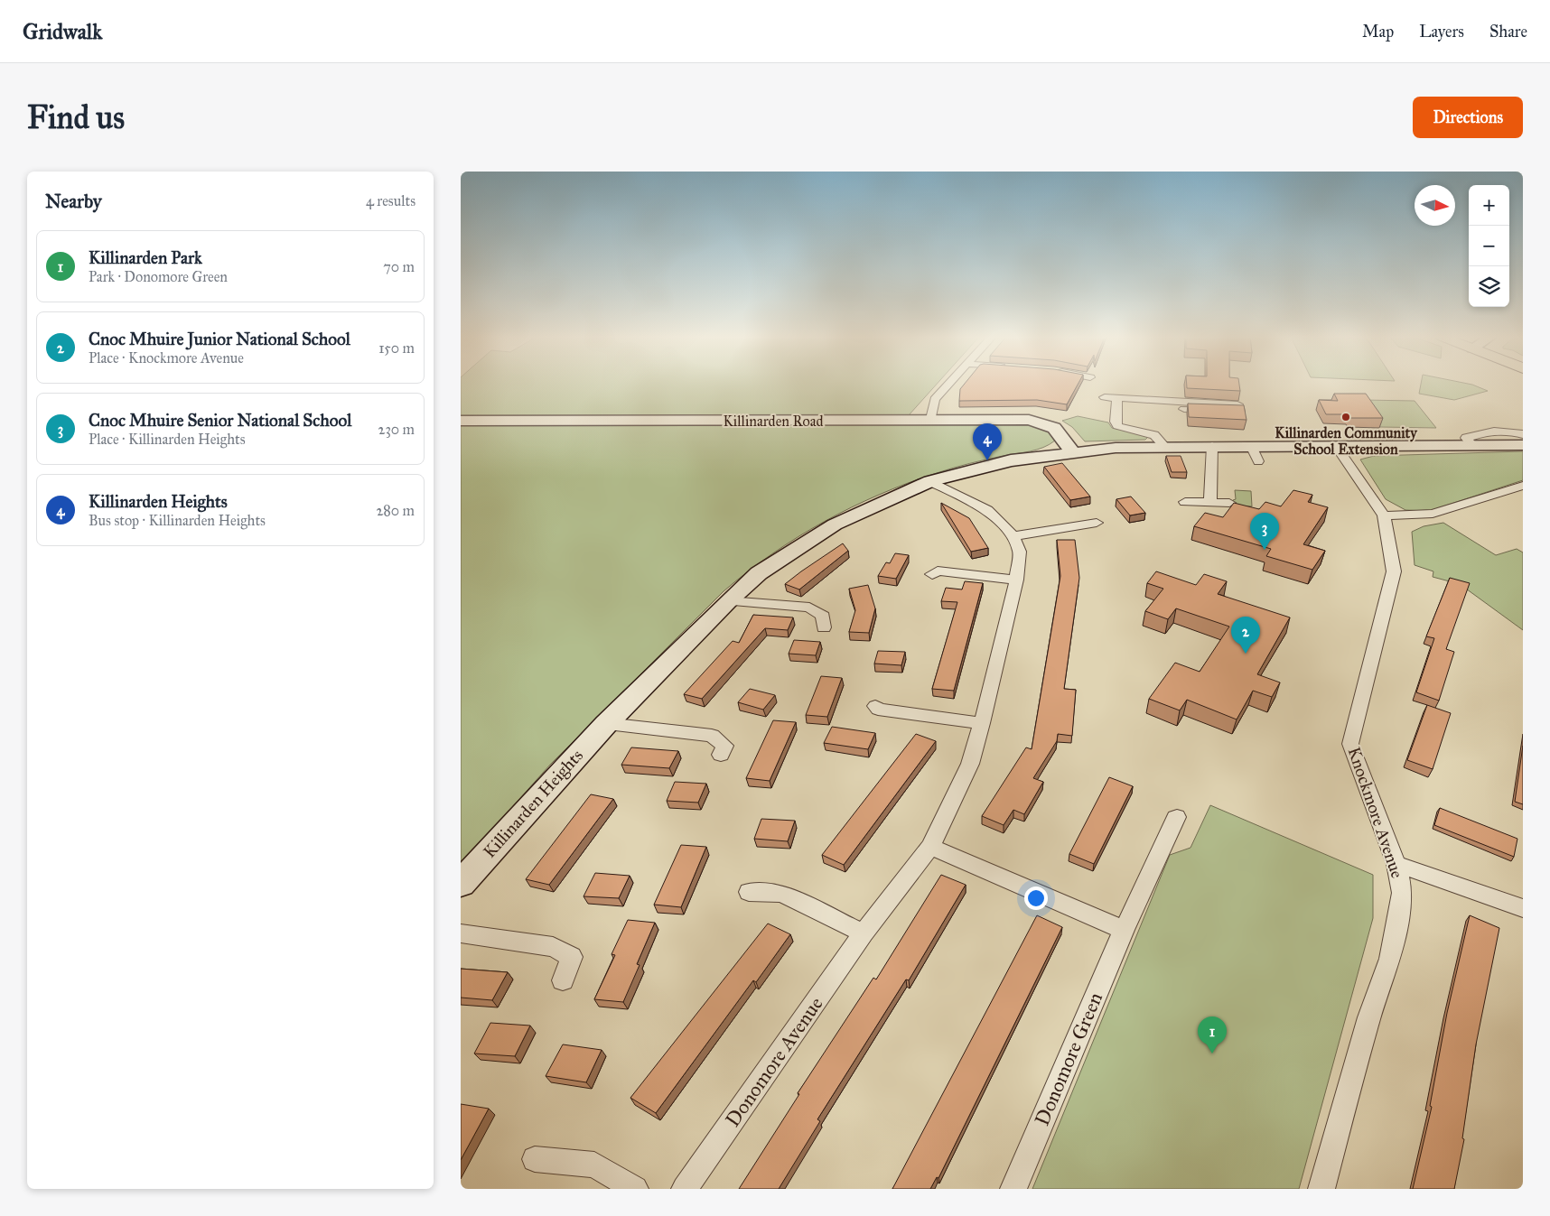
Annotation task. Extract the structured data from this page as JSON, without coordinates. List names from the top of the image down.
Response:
{
  "streets": {
    "street": [
      "Killinarden Road",
      "Killinarden Heights",
      "Knockmore Avenue",
      "Donomore Green",
      "Donomore Avenue"
    ]
  },
  "crossings": [
    ["Killinarden Road", "Killinarden Heights"],
    ["Killinarden Heights", "Knockmore Avenue"]
  ],
  "places": ["Killinarden Community School Extension"],
  "north": "right",
  "page": {
    "header": "Gridwalk",
    "nav": ["Map", "Layers", "Share"],
    "buttons": "Directions",
    "title": "Find us",
    "heading": ["Nearby", "4 results"],
    "map_buttons": ["+", "−"],
    "list": [
      {
        "mark": "1",
        "name": "Killinarden Park",
        "note": "Park · Donomore Green",
        "value": "70 m"
      },
      {
        "mark": "2",
        "name": "Cnoc Mhuire Junior National School",
        "note": "Place · Knockmore Avenue",
        "value": "150 m"
      },
      {
        "mark": "3",
        "name": "Cnoc Mhuire Senior National School",
        "note": "Place · Killinarden Heights",
        "value": "230 m"
      },
      {
        "mark": "4",
        "name": "Killinarden Heights",
        "note": "Bus stop · Killinarden Heights",
        "value": "280 m"
      }
    ],
    "pins": [
      "4",
      "3",
      "2",
      "1"
    ]
  }
}
